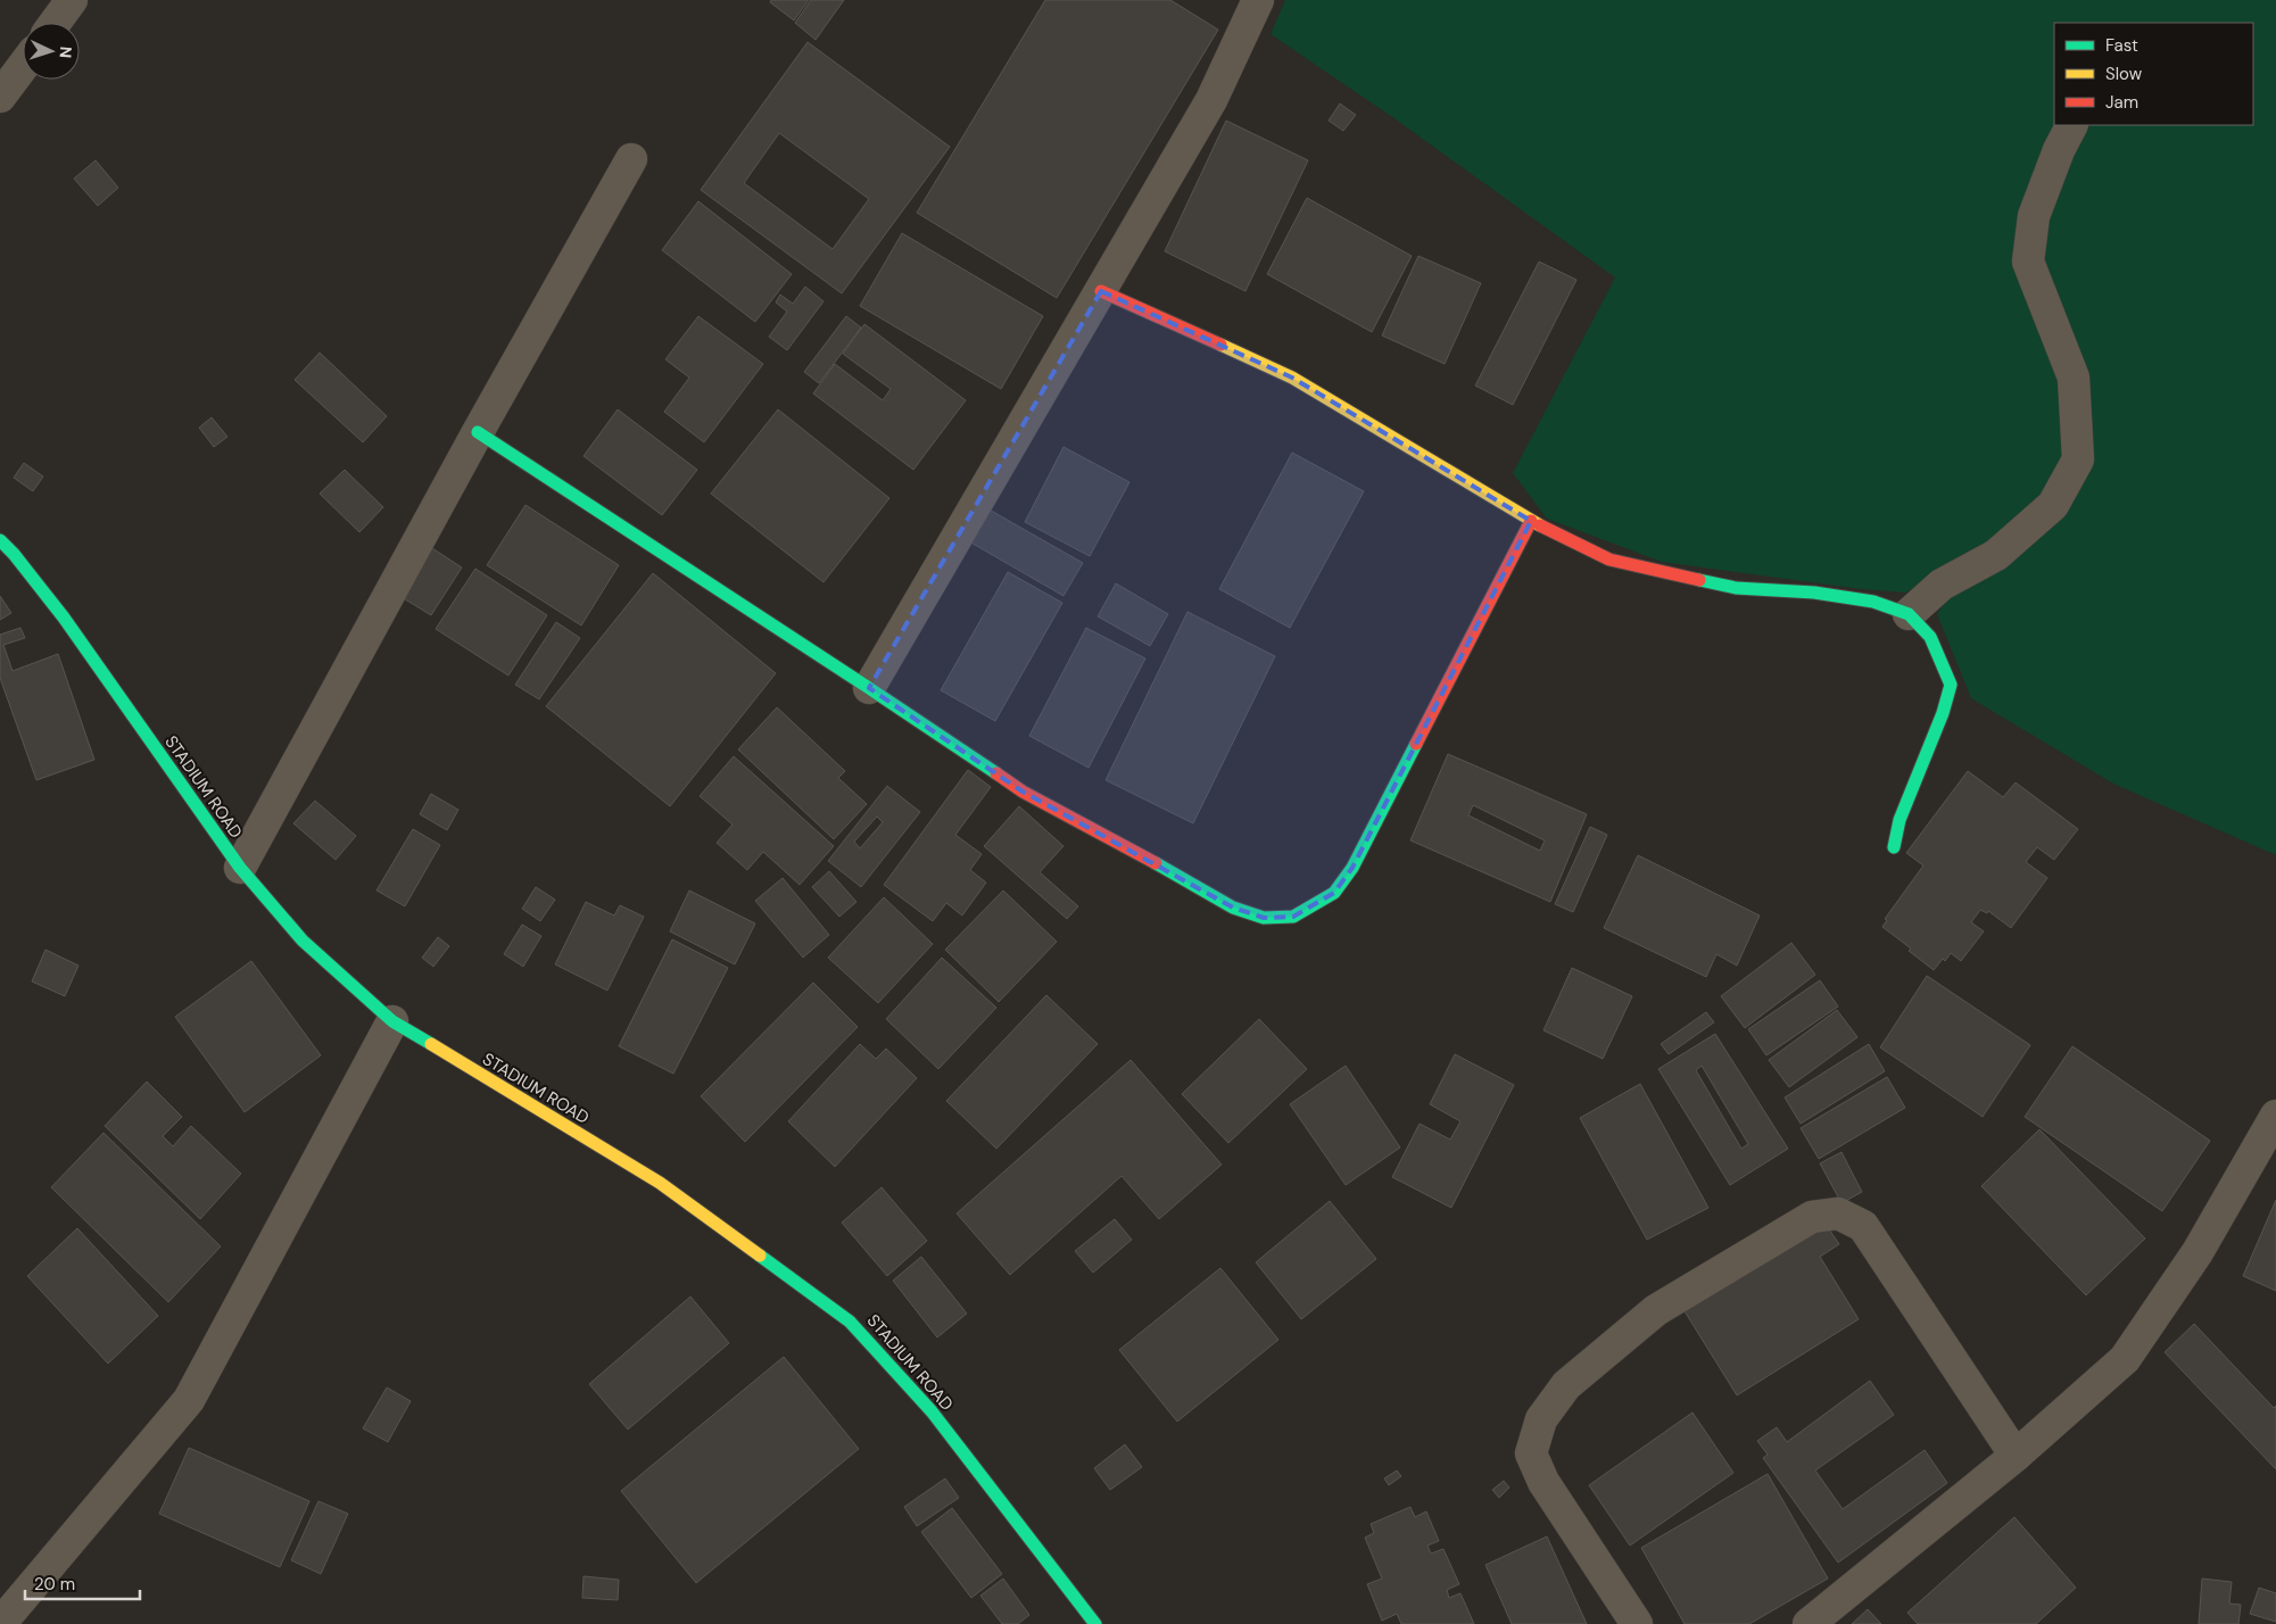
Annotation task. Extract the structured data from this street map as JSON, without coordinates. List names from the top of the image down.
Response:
{
  "streets": {
    "street": ["STADIUM ROAD"]
  },
  "legend": ["Fast", "Slow", "Jam"],
  "scale_bar": "20 m",
  "north": "right"
}
